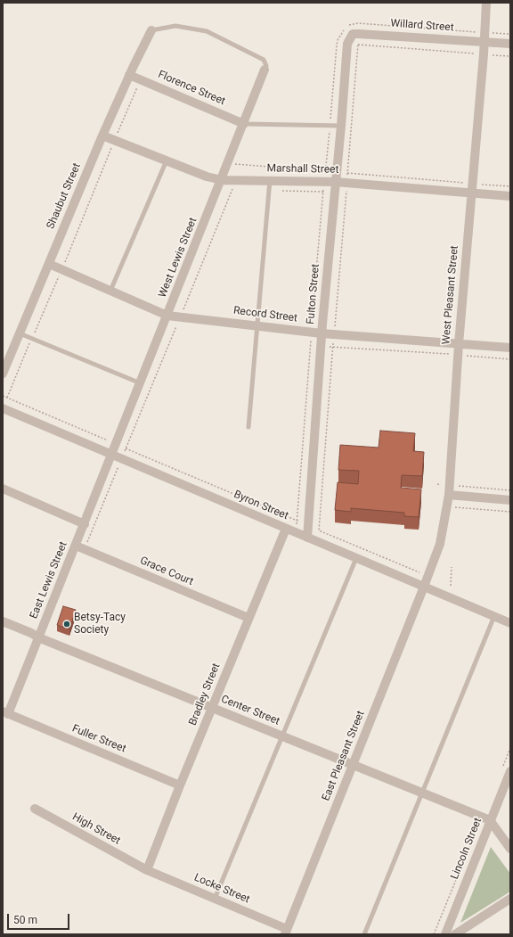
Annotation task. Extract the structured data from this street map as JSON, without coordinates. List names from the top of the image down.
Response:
{
  "streets": {
    "street": [
      "Willard Street",
      "Florence Street",
      "Marshall Street",
      "Shaubut Street",
      "West Lewis Street",
      "Fulton Street",
      "West Pleasant Street",
      "Record Street",
      "Byron Street",
      "Grace Court",
      "East Lewis Street",
      "Bradley Street",
      "Center Street",
      "Fuller Street",
      "East Pleasant Street",
      "High Street",
      "Lincoln Street",
      "Locke Street"
    ]
  },
  "crossings": [
    ["Willard Street", "Fulton Street"],
    ["Willard Street", "West Pleasant Street"],
    ["Florence Street", "Shaubut Street"],
    ["Florence Street", "West Lewis Street"],
    ["Marshall Street", "Shaubut Street"],
    ["Marshall Street", "West Lewis Street"],
    ["Marshall Street", "Fulton Street"],
    ["Marshall Street", "West Pleasant Street"],
    ["Shaubut Street", "Record Street"],
    ["West Lewis Street", "Record Street"],
    ["West Lewis Street", "Byron Street"],
    ["West Lewis Street", "East Lewis Street"],
    ["Fulton Street", "Record Street"],
    ["Fulton Street", "Byron Street"],
    ["West Pleasant Street", "Record Street"],
    ["West Pleasant Street", "Byron Street"],
    ["West Pleasant Street", "East Pleasant Street"],
    ["Byron Street", "East Lewis Street"],
    ["Byron Street", "Bradley Street"],
    ["Byron Street", "East Pleasant Street"],
    ["Grace Court", "East Lewis Street"],
    ["Grace Court", "Bradley Street"],
    ["East Lewis Street", "Center Street"],
    ["East Lewis Street", "Fuller Street"],
    ["Bradley Street", "Center Street"],
    ["Bradley Street", "Fuller Street"],
    ["Bradley Street", "High Street"],
    ["Bradley Street", "Locke Street"],
    ["Center Street", "East Pleasant Street"],
    ["Center Street", "Lincoln Street"],
    ["East Pleasant Street", "Locke Street"],
    ["High Street", "Locke Street"]
  ],
  "places": ["Betsy-Tacy Society"],
  "scale_bar": "50 m"
}
